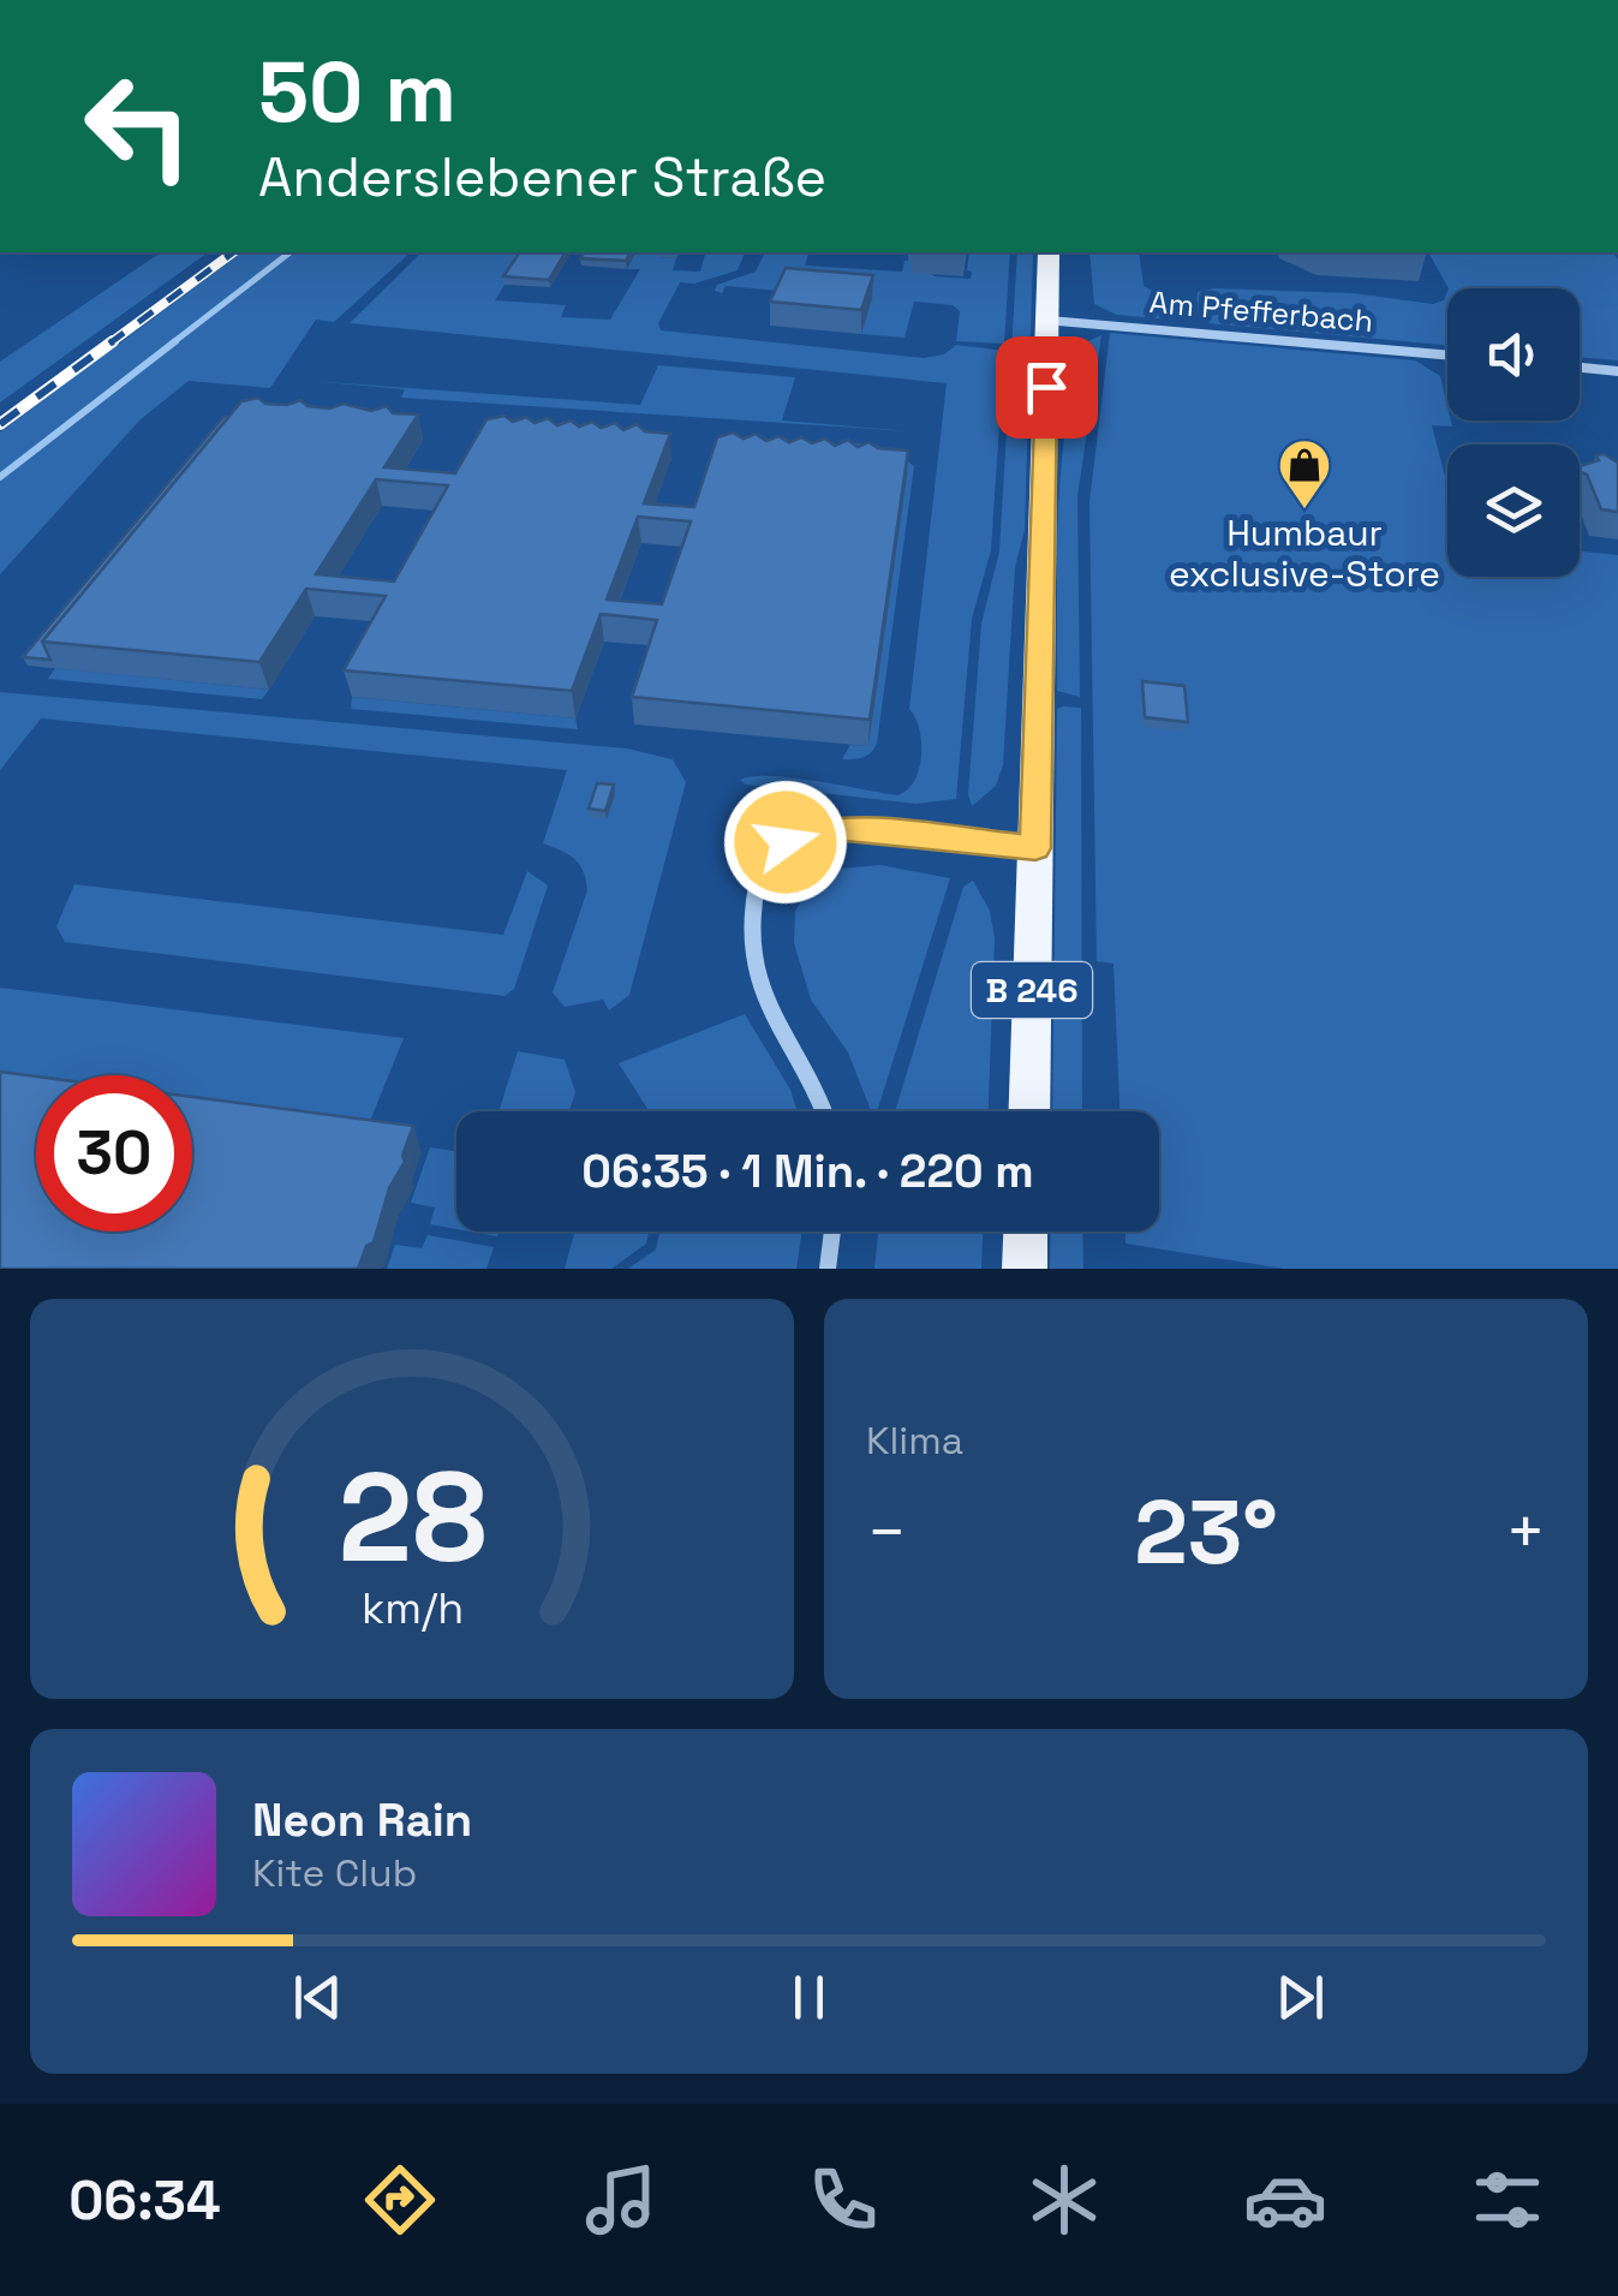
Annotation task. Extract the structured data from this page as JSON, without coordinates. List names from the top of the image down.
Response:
{
  "streets": {
    "main road": ["B 246"],
    "street": ["Am Pfefferbach"]
  },
  "crossings": [
    ["Am Pfefferbach", "B 246"]
  ],
  "places": {
    "shop": ["Humbaur exclusive-Store"]
  },
  "page": {
    "turn": ["50 m", "Anderslebener Straße"],
    "limit": "30",
    "trip": "06:35 · 1 Min. · 220 m",
    "tile": "Klima",
    "heat": ["−", "23°", "+"],
    "song": ["Neon Rain", "Kite Club"],
    "tabs": "06:34",
    "gauge": ["28", "km/h"]
  }
}
